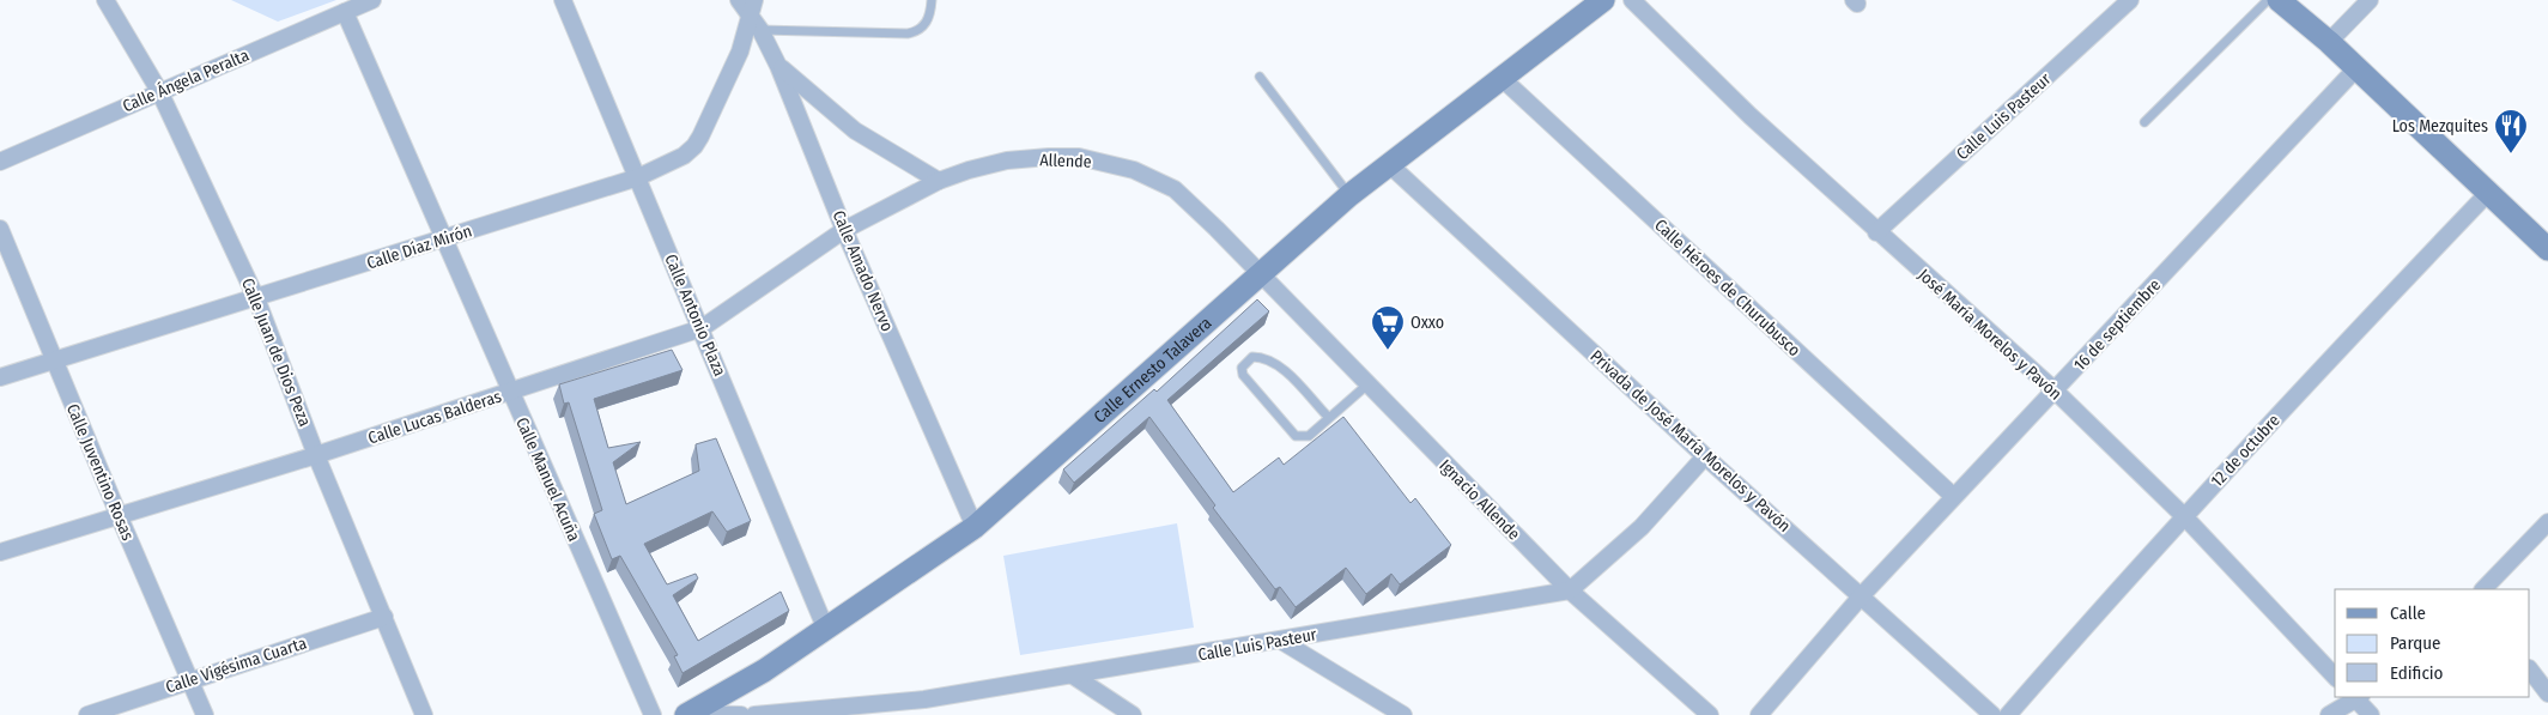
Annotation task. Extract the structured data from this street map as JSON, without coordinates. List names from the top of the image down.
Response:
{
  "streets": {
    "street": [
      "Calle Ángela Peralta",
      "Calle Luis Pasteur",
      "Allende",
      "Calle Díaz Mirón",
      "Calle Amado Nervo",
      "Calle Héroes de Churubusco",
      "Calle Antonio Plaza",
      "16 de septiembre",
      "José María Morelos y Pavón",
      "Calle Juan de Dios Peza",
      "Calle Ernesto Talavera",
      "Calle Lucas Balderas",
      "Privada de José María Morelos y Pavón",
      "12 de octubre",
      "Calle Juventino Rosas",
      "Calle Manuel Acuña",
      "Ignacio Allende",
      "Calle Vigésima Cuarta"
    ]
  },
  "crossings": [
    ["Calle Ángela Peralta", "Calle Juan de Dios Peza"],
    ["Calle Ángela Peralta", "Calle Manuel Acuña"],
    ["Calle Luis Pasteur", "José María Morelos y Pavón"],
    ["Calle Luis Pasteur", "Ignacio Allende"],
    ["Allende", "Calle Amado Nervo"],
    ["Allende", "Calle Ernesto Talavera"],
    ["Allende", "Calle Lucas Balderas"],
    ["Allende", "Ignacio Allende"],
    ["Calle Díaz Mirón", "Calle Amado Nervo"],
    ["Calle Díaz Mirón", "Calle Antonio Plaza"],
    ["Calle Díaz Mirón", "Calle Juan de Dios Peza"],
    ["Calle Díaz Mirón", "Calle Juventino Rosas"],
    ["Calle Díaz Mirón", "Calle Manuel Acuña"],
    ["Calle Amado Nervo", "Calle Ernesto Talavera"],
    ["Calle Amado Nervo", "Calle Lucas Balderas"],
    ["Calle Héroes de Churubusco", "16 de septiembre"],
    ["Calle Héroes de Churubusco", "Calle Ernesto Talavera"],
    ["Calle Antonio Plaza", "Calle Ernesto Talavera"],
    ["Calle Antonio Plaza", "Calle Lucas Balderas"],
    ["16 de septiembre", "José María Morelos y Pavón"],
    ["16 de septiembre", "Privada de José María Morelos y Pavón"],
    ["José María Morelos y Pavón", "12 de octubre"],
    ["Calle Juan de Dios Peza", "Calle Lucas Balderas"],
    ["Calle Juan de Dios Peza", "Calle Vigésima Cuarta"],
    ["Calle Ernesto Talavera", "Privada de José María Morelos y Pavón"],
    ["Calle Ernesto Talavera", "Ignacio Allende"],
    ["Calle Lucas Balderas", "Calle Juventino Rosas"],
    ["Calle Lucas Balderas", "Calle Manuel Acuña"],
    ["Calle Juventino Rosas", "Calle Vigésima Cuarta"]
  ],
  "places": {
    "restaurant": ["Los Mezquites"],
    "supermarket": ["Oxxo"]
  },
  "legend": ["Calle", "Parque", "Edificio"]
}
